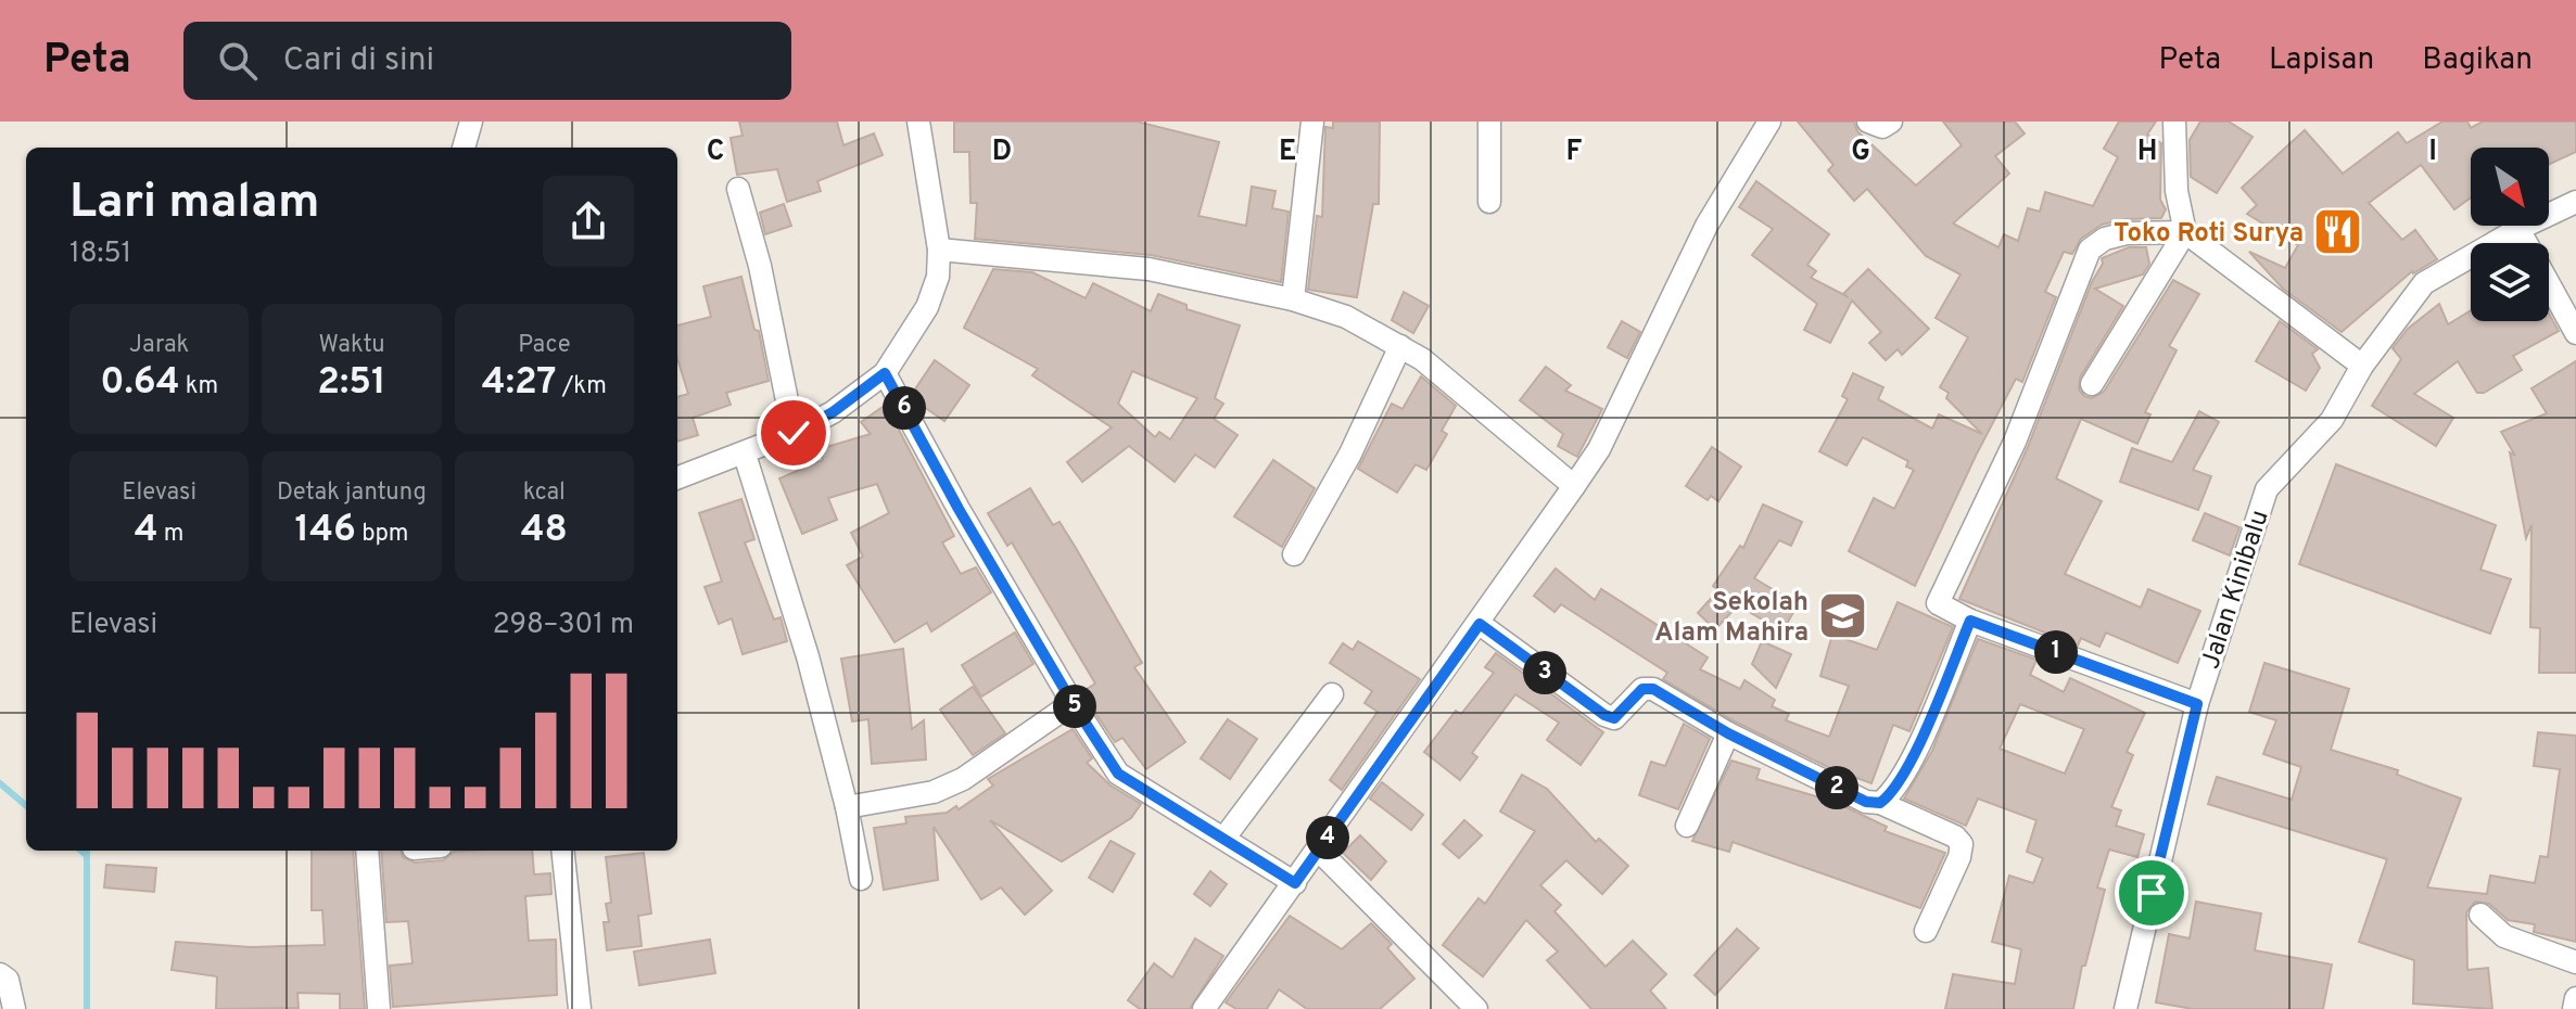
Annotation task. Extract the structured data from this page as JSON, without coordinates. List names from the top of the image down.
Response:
{
  "streets": {
    "street": ["Jalan Kinibalu"]
  },
  "places": {
    "restaurant": ["Toko Roti Surya"],
    "school or university": ["Sekolah Alam Mahira"]
  },
  "north": "bottom right",
  "page": {
    "header": "Peta",
    "search": "Cari di sini",
    "nav": ["Peta", "Lapisan", "Bagikan"],
    "heading": ["Lari malam", "18:51"],
    "stats": [
      ["Jarak", "0.64 km"],
      ["Waktu", "2:51"],
      ["Pace", "4:27 /km"],
      ["Elevasi", "4 m"],
      ["Detak jantung", "146 bpm"],
      ["kcal", "48"]
    ],
    "pins": [
      "6",
      "1",
      "3",
      "5",
      "2",
      "4"
    ],
    "chart": ["Elevasi", "298–301 m"]
  },
  "grid": {
    "columns": [
      "C",
      "D",
      "E",
      "F",
      "G",
      "H",
      "I"
    ]
  }
}
